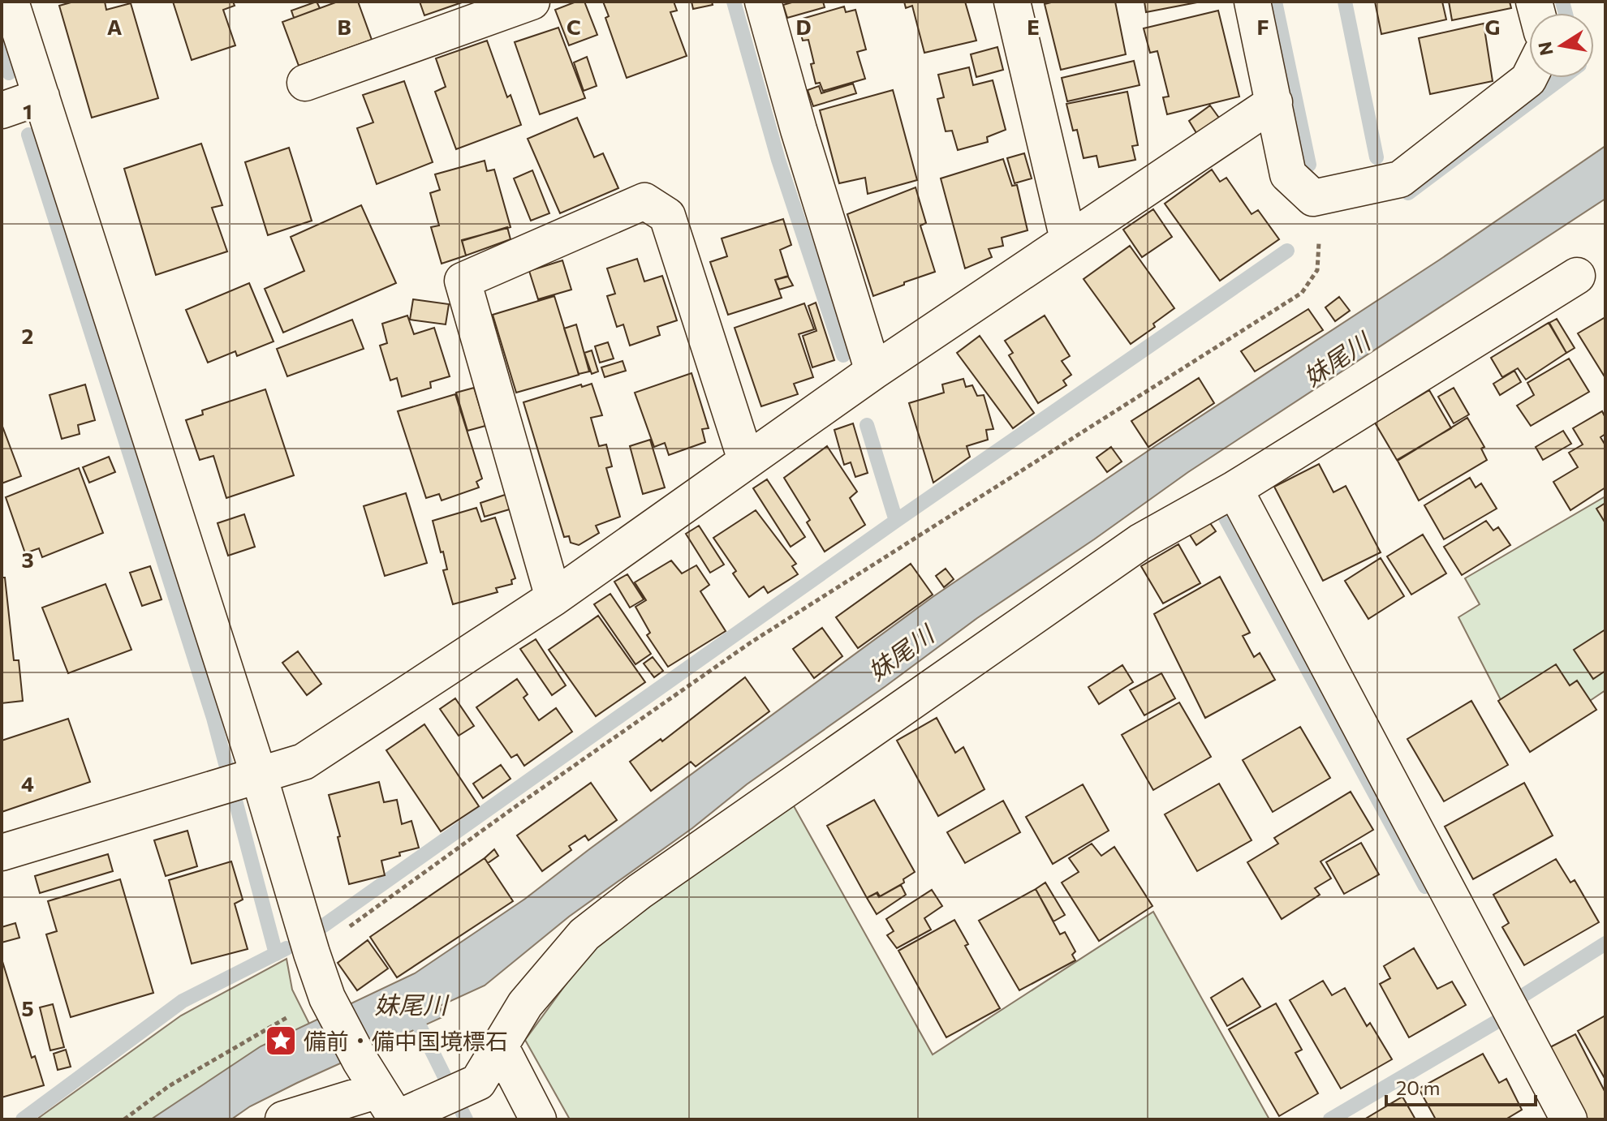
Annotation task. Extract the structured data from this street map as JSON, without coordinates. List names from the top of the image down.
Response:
{
  "water": ["妹尾川"],
  "places": {
    "place": ["備前・備中国境標石"]
  },
  "scale_bar": "20 m",
  "north": "left",
  "grid": {
    "columns": [
      "A",
      "B",
      "C",
      "D",
      "E",
      "F",
      "G"
    ],
    "rows": [
      "1",
      "2",
      "3",
      "4",
      "5"
    ]
  }
}
